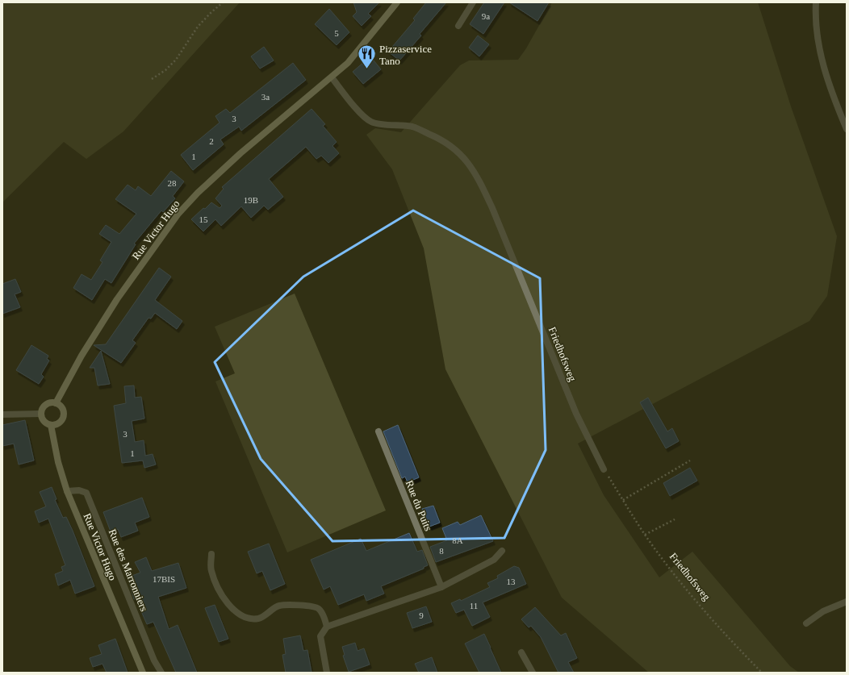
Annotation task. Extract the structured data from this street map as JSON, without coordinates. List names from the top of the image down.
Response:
{
  "streets": {
    "street": [
      "Rue Victor Hugo",
      "Friedhofsweg",
      "Rue du Puits",
      "Rue des Marronniers"
    ]
  },
  "crossings": [
    ["Rue Victor Hugo", "Friedhofsweg"],
    ["Rue Victor Hugo", "Rue des Marronniers"]
  ],
  "places": {
    "restaurant": ["Pizzaservice Tano"]
  },
  "house_numbers": [
    "9a",
    "5",
    "3a",
    "3",
    "2",
    "1",
    "28",
    "19B",
    "15",
    "3",
    "1",
    "8A",
    "8",
    "17BIS",
    "13",
    "11",
    "9"
  ]
}
